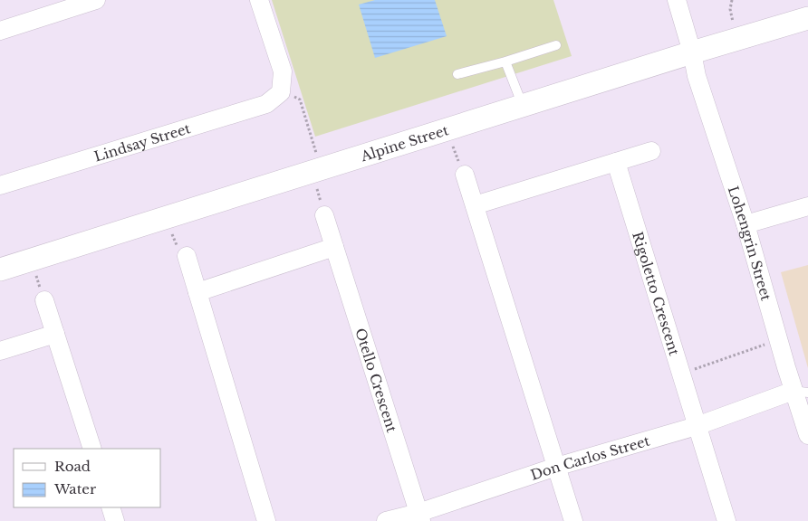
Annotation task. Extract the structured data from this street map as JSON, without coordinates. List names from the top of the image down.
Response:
{
  "streets": {
    "street": [
      "Lindsay Street",
      "Alpine Street",
      "Lohengrin Street",
      "Rigoletto Crescent",
      "Otello Crescent",
      "Don Carlos Street"
    ]
  },
  "crossings": [
    ["Alpine Street", "Lohengrin Street"],
    ["Lohengrin Street", "Don Carlos Street"],
    ["Rigoletto Crescent", "Don Carlos Street"],
    ["Otello Crescent", "Don Carlos Street"]
  ],
  "legend": ["Road", "Water"]
}
